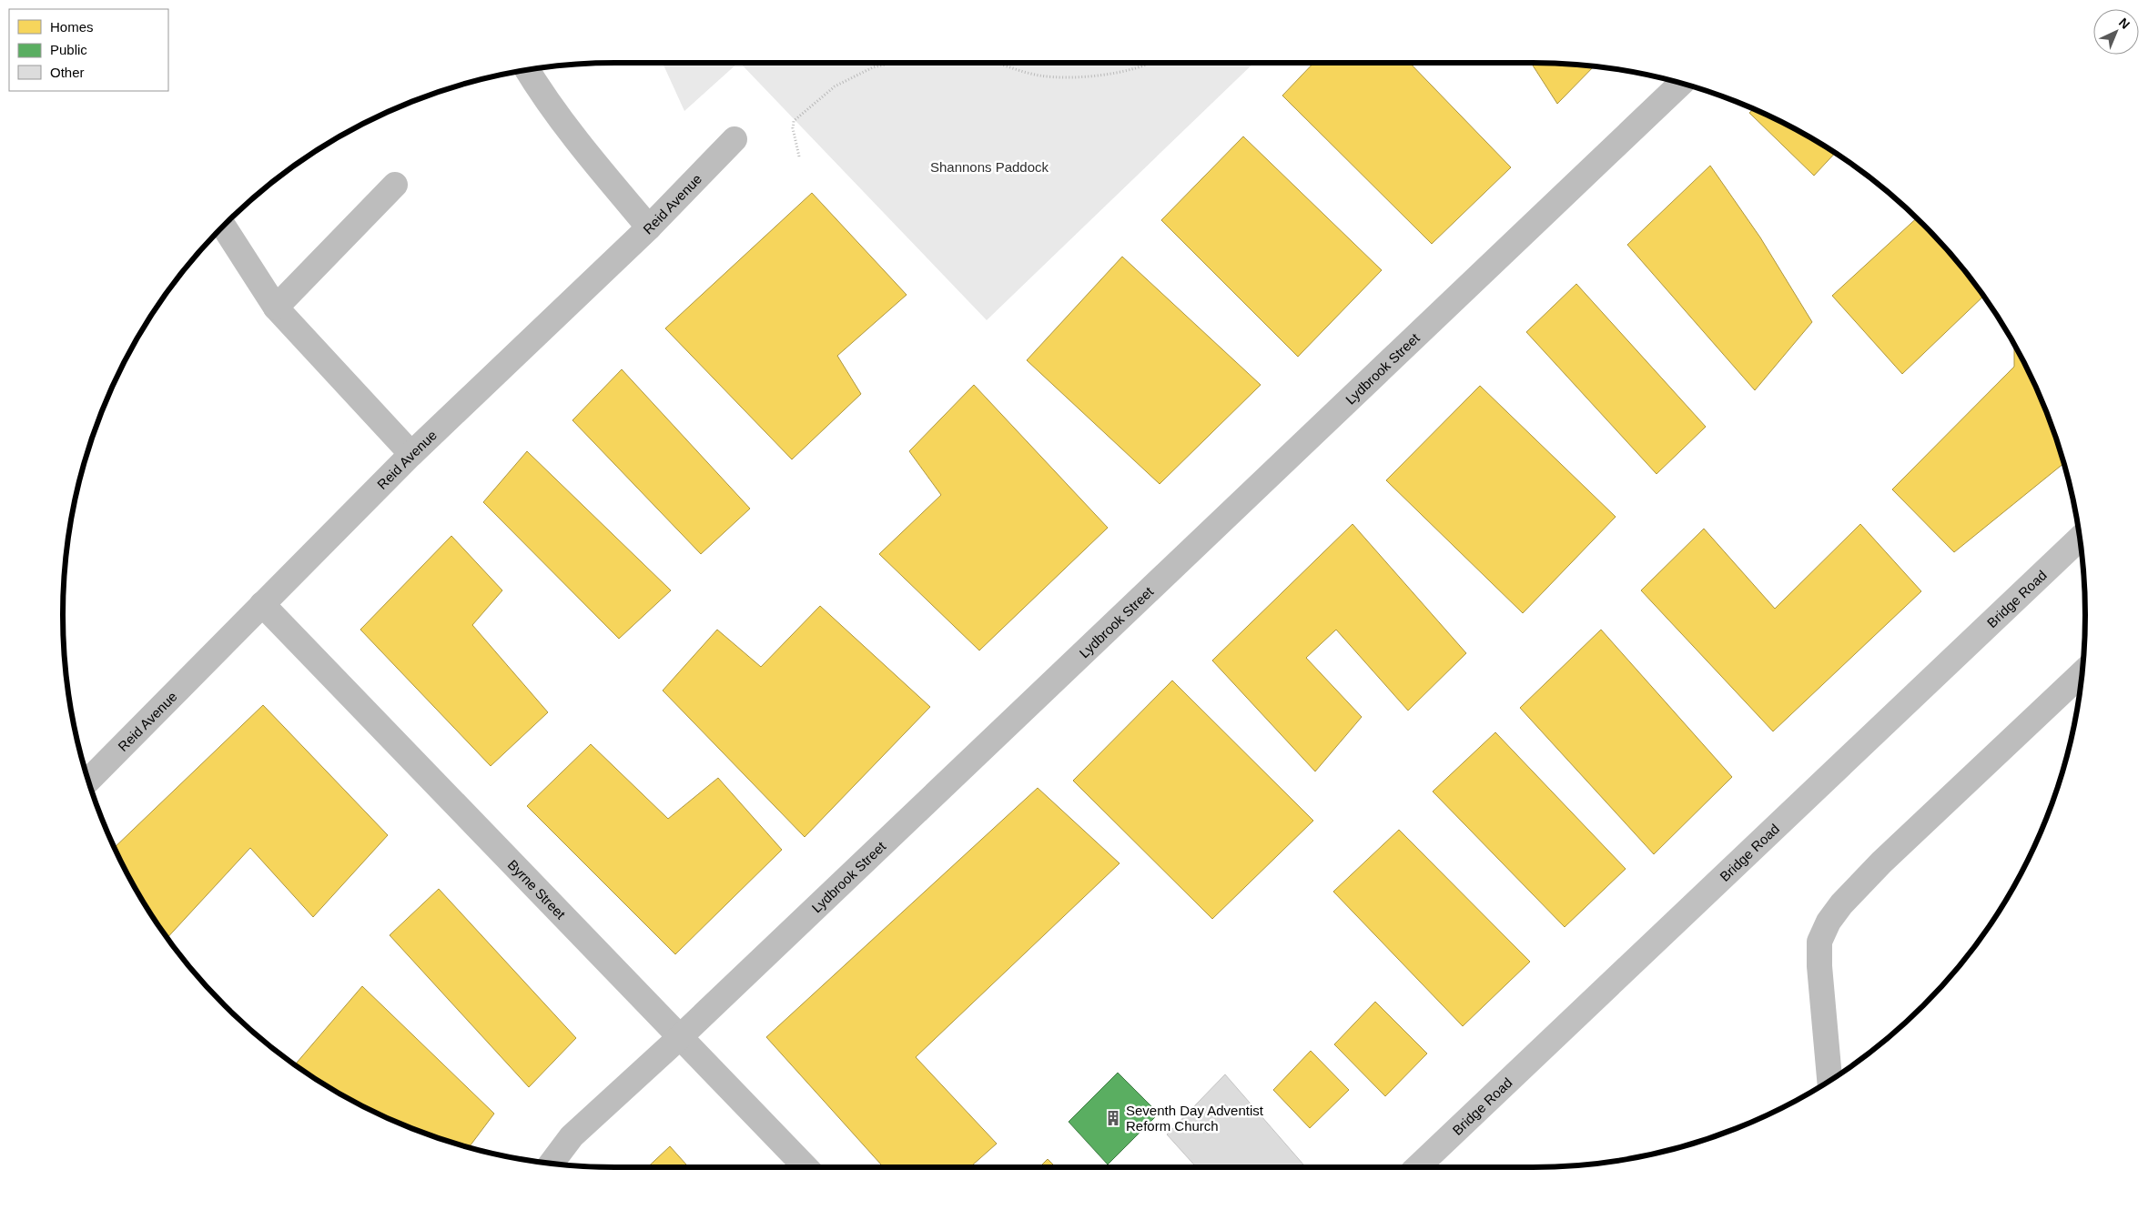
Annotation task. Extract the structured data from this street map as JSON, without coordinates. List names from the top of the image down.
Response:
{
  "streets": {
    "street": [
      "Reid Avenue",
      "Lydbrook Street",
      "Bridge Road",
      "Byrne Street"
    ]
  },
  "crossings": [
    ["Reid Avenue", "Byrne Street"],
    ["Lydbrook Street", "Byrne Street"]
  ],
  "parks": ["Shannons Paddock"],
  "places": {
    "building": ["Seventh Day Adventist Reform Church"]
  },
  "legend": ["Homes", "Public", "Other"],
  "north": "top right"
}
